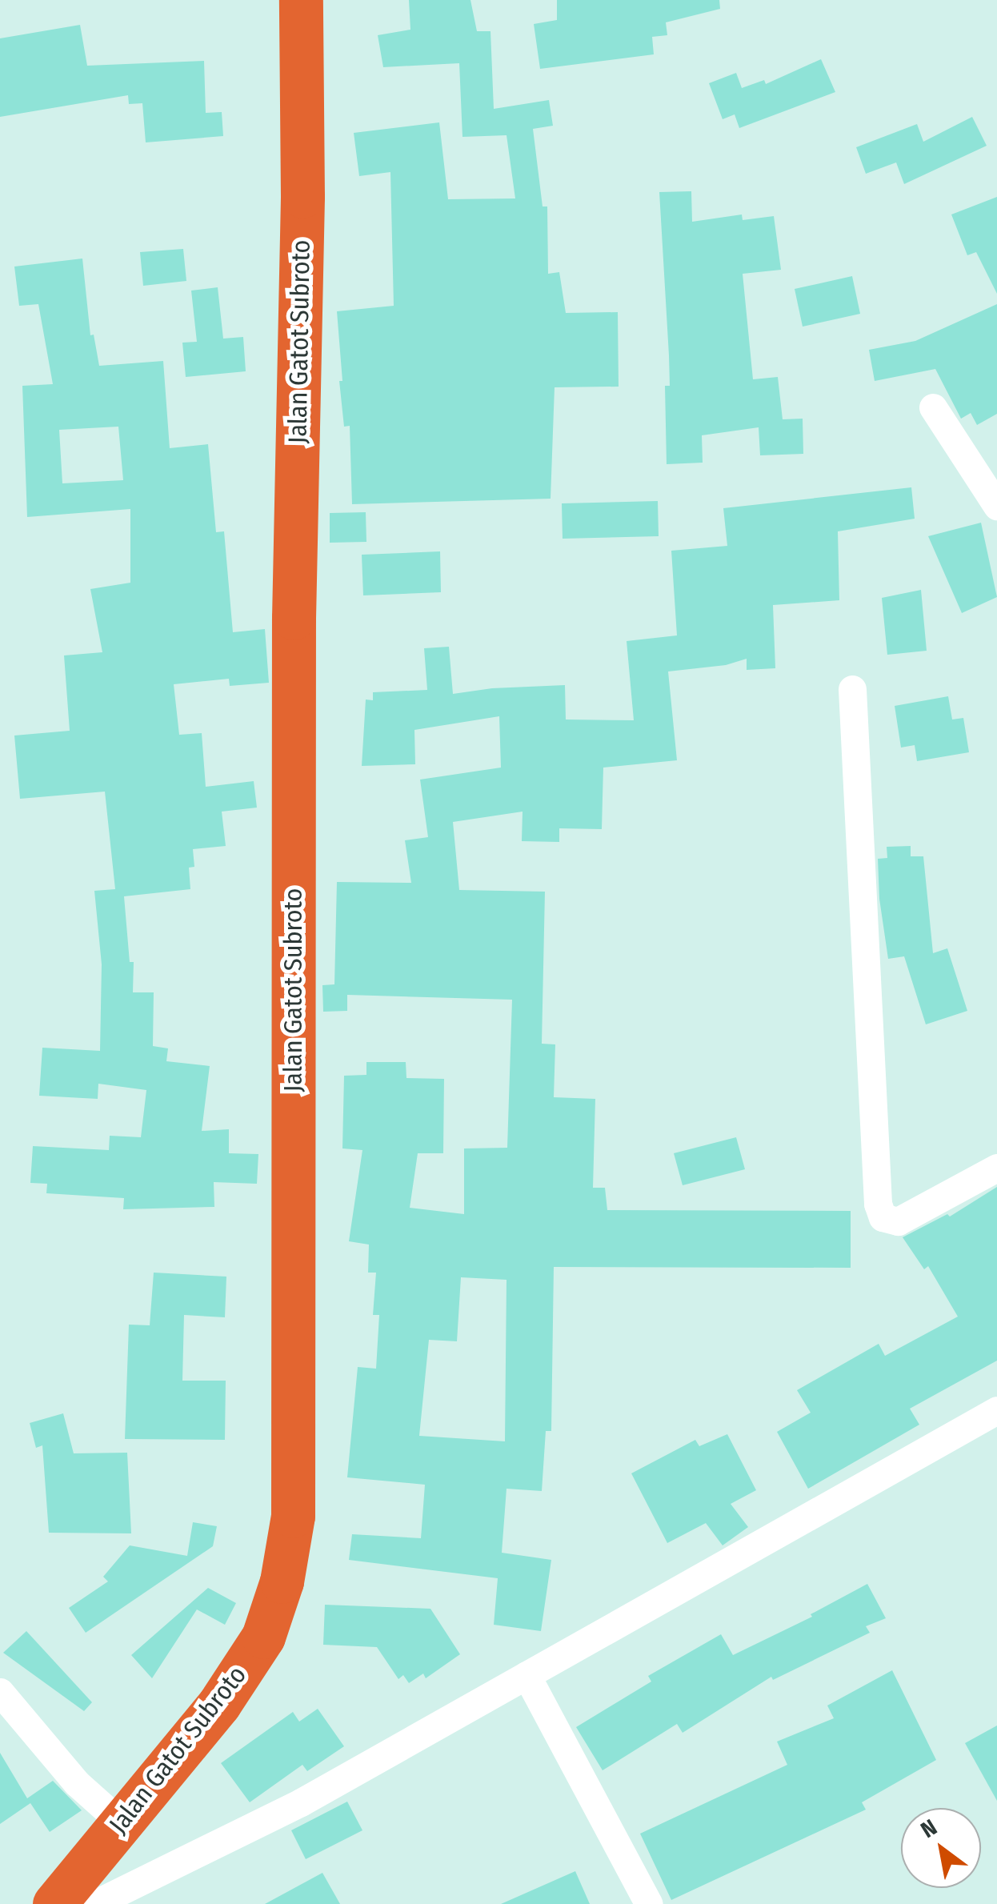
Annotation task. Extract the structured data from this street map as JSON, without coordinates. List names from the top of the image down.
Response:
{
  "streets": {
    "highway": ["Jalan Gatot Subroto"]
  },
  "north": "top left"
}
